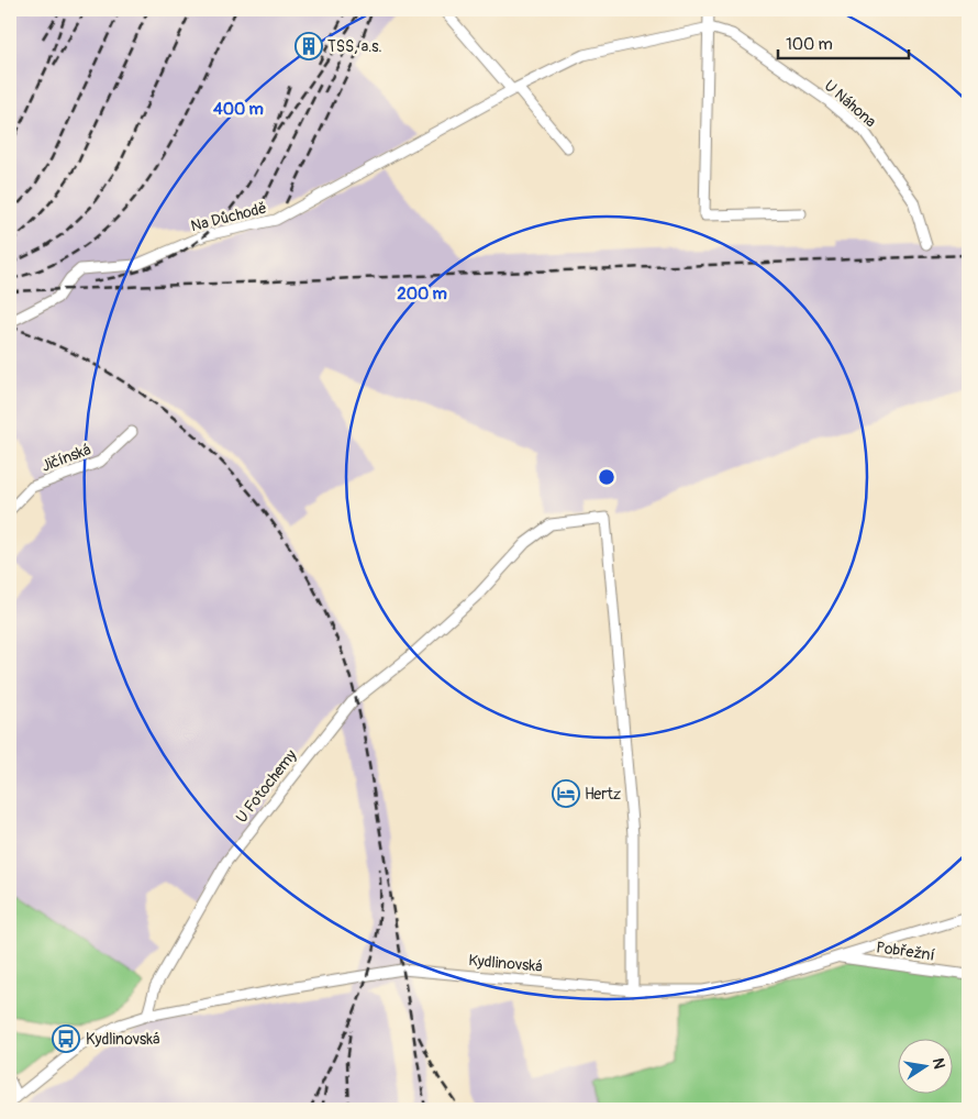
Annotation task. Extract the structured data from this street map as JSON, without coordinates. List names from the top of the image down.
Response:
{
  "streets": {
    "street": [
      "U Náhona",
      "Na Důchodě",
      "Jičínská",
      "U Fotochemy",
      "Pobřežní",
      "Kydlinovská"
    ]
  },
  "crossings": [
    ["U Náhona", "Na Důchodě"],
    ["U Fotochemy", "Kydlinovská"],
    ["Pobřežní", "Kydlinovská"]
  ],
  "places": {
    "building": ["TSS, a.s."],
    "hotel": ["Hertz"],
    "bus stop": ["Kydlinovská"]
  },
  "scale_bar": "100 m",
  "north": "right",
  "rings": ["400 m", "200 m"]
}
